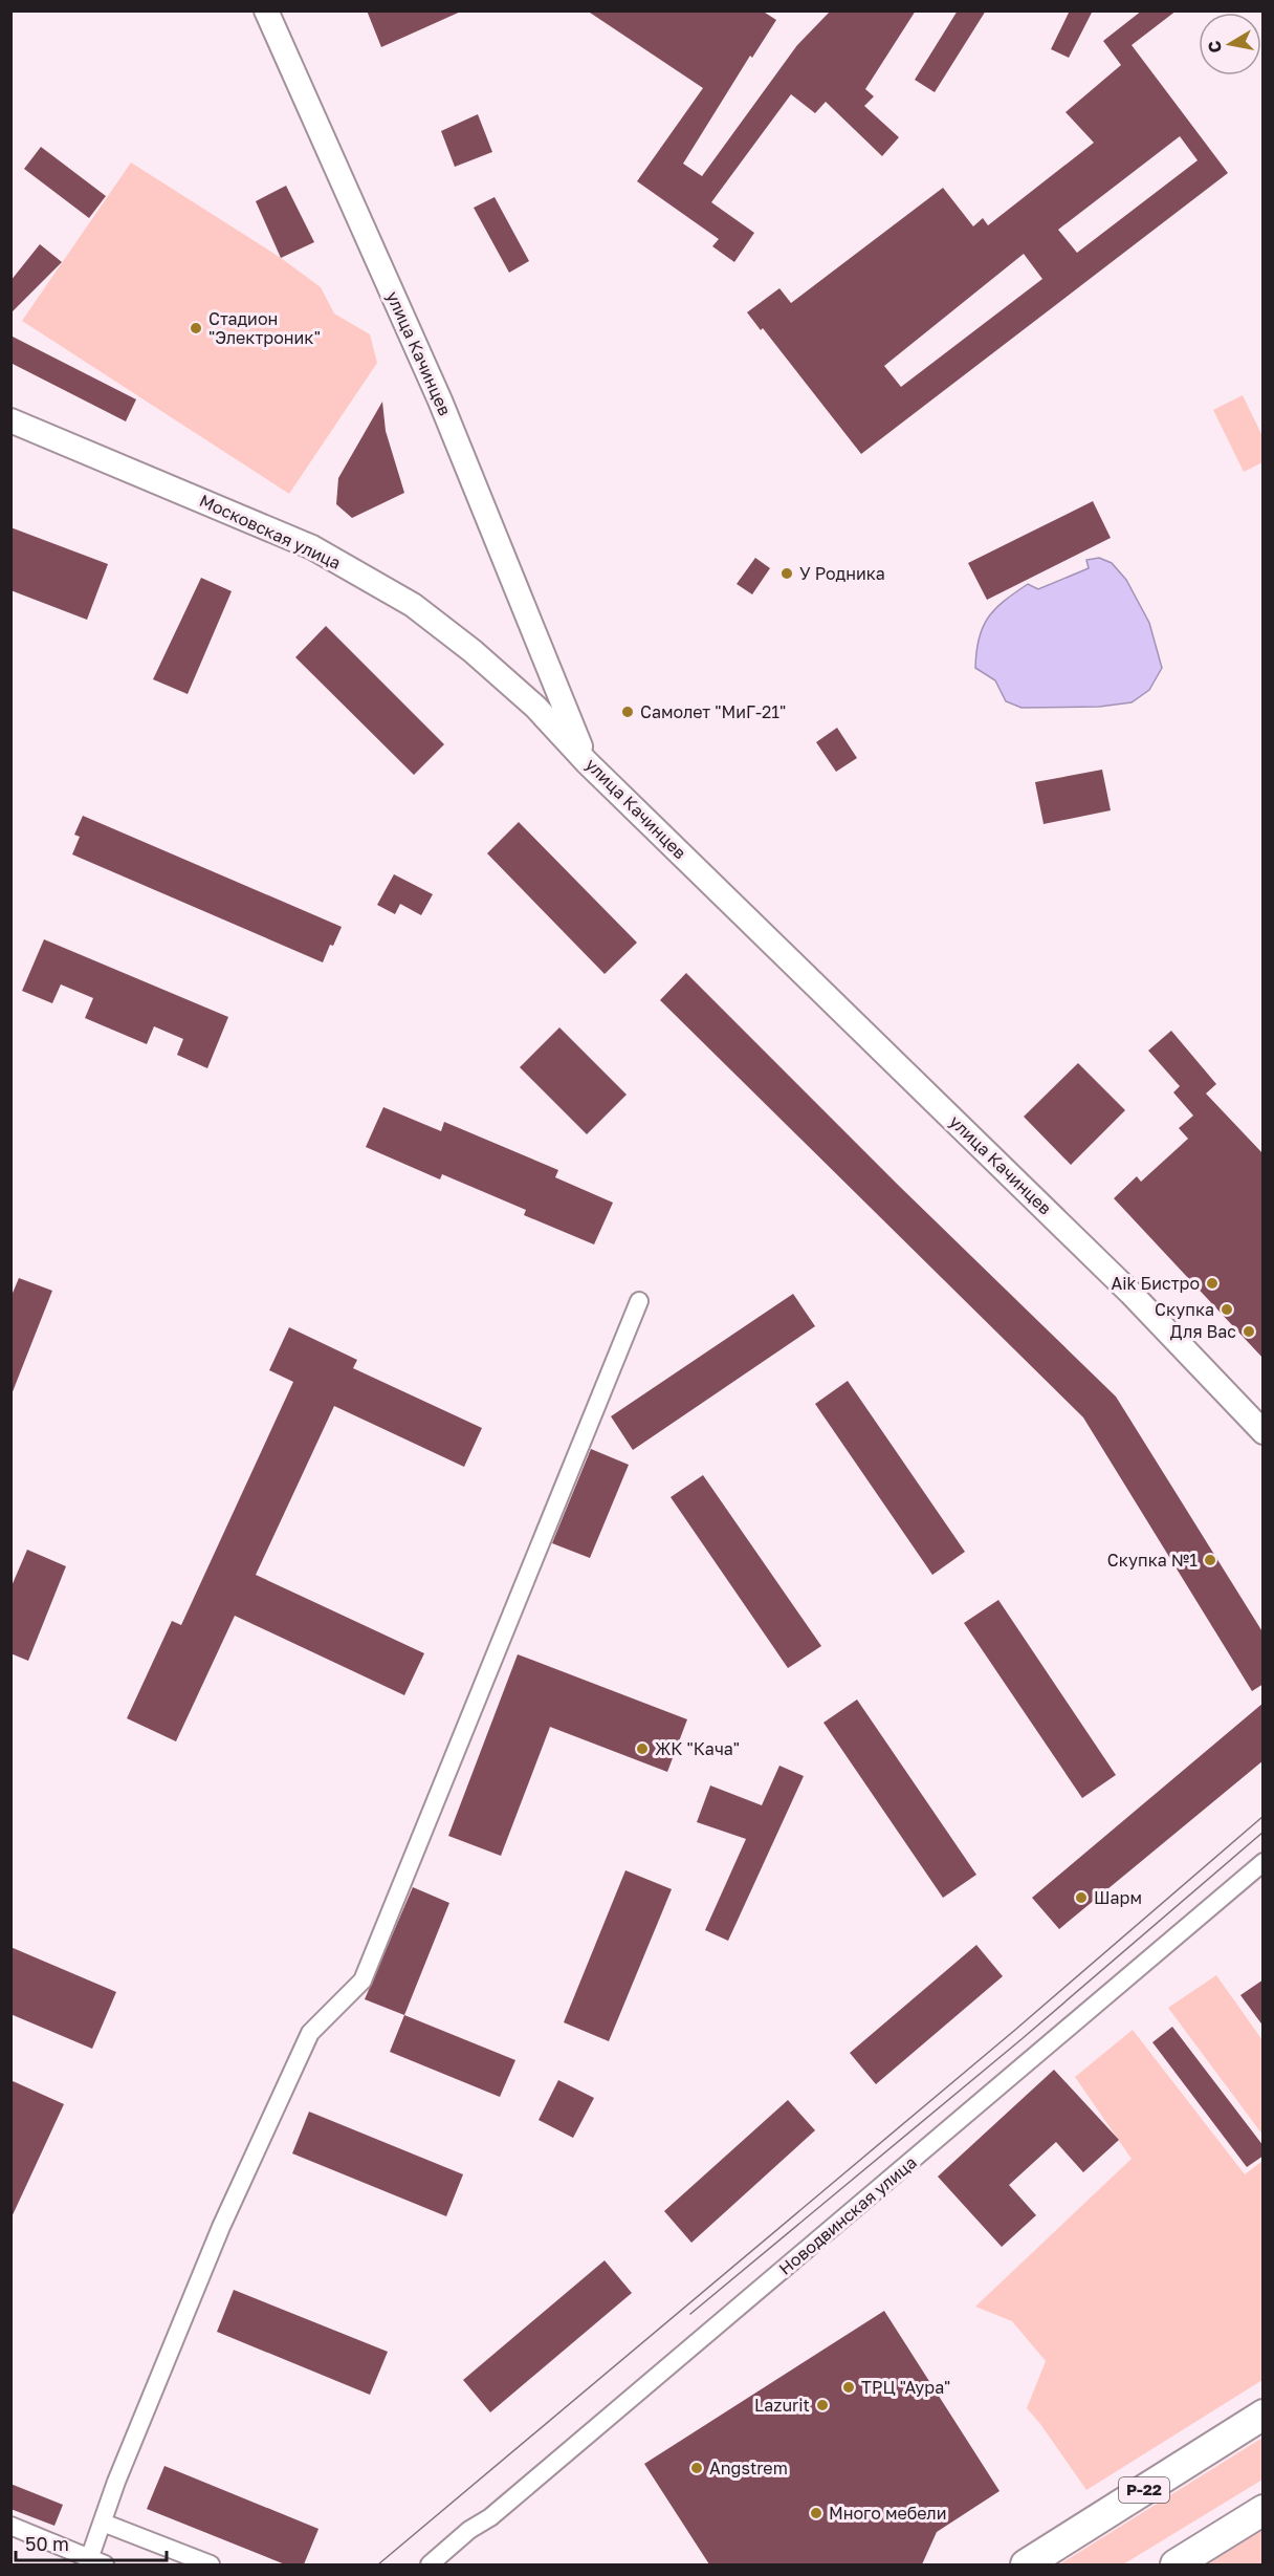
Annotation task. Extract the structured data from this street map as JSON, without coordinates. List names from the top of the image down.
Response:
{
  "streets": {
    "highway": ["Р-22"],
    "main road": ["улица Качинцев", "Московская улица"],
    "street": ["Новодвинская улица"]
  },
  "crossings": [
    ["улица Качинцев", "Московская улица"]
  ],
  "places": [
    "Стадион \"Электроник\"",
    "У Родника",
    "Самолет \"МиГ-21\"",
    "Aik Бистро",
    "Скупка",
    "Для Вас",
    "Скупка №1",
    "ЖК \"Кача\"",
    "Шарм",
    "ТРЦ \"Аура\"",
    "Lazurit",
    "Angstrem",
    "Много мебели"
  ],
  "scale_bar": "50 m",
  "north": "left"
}
